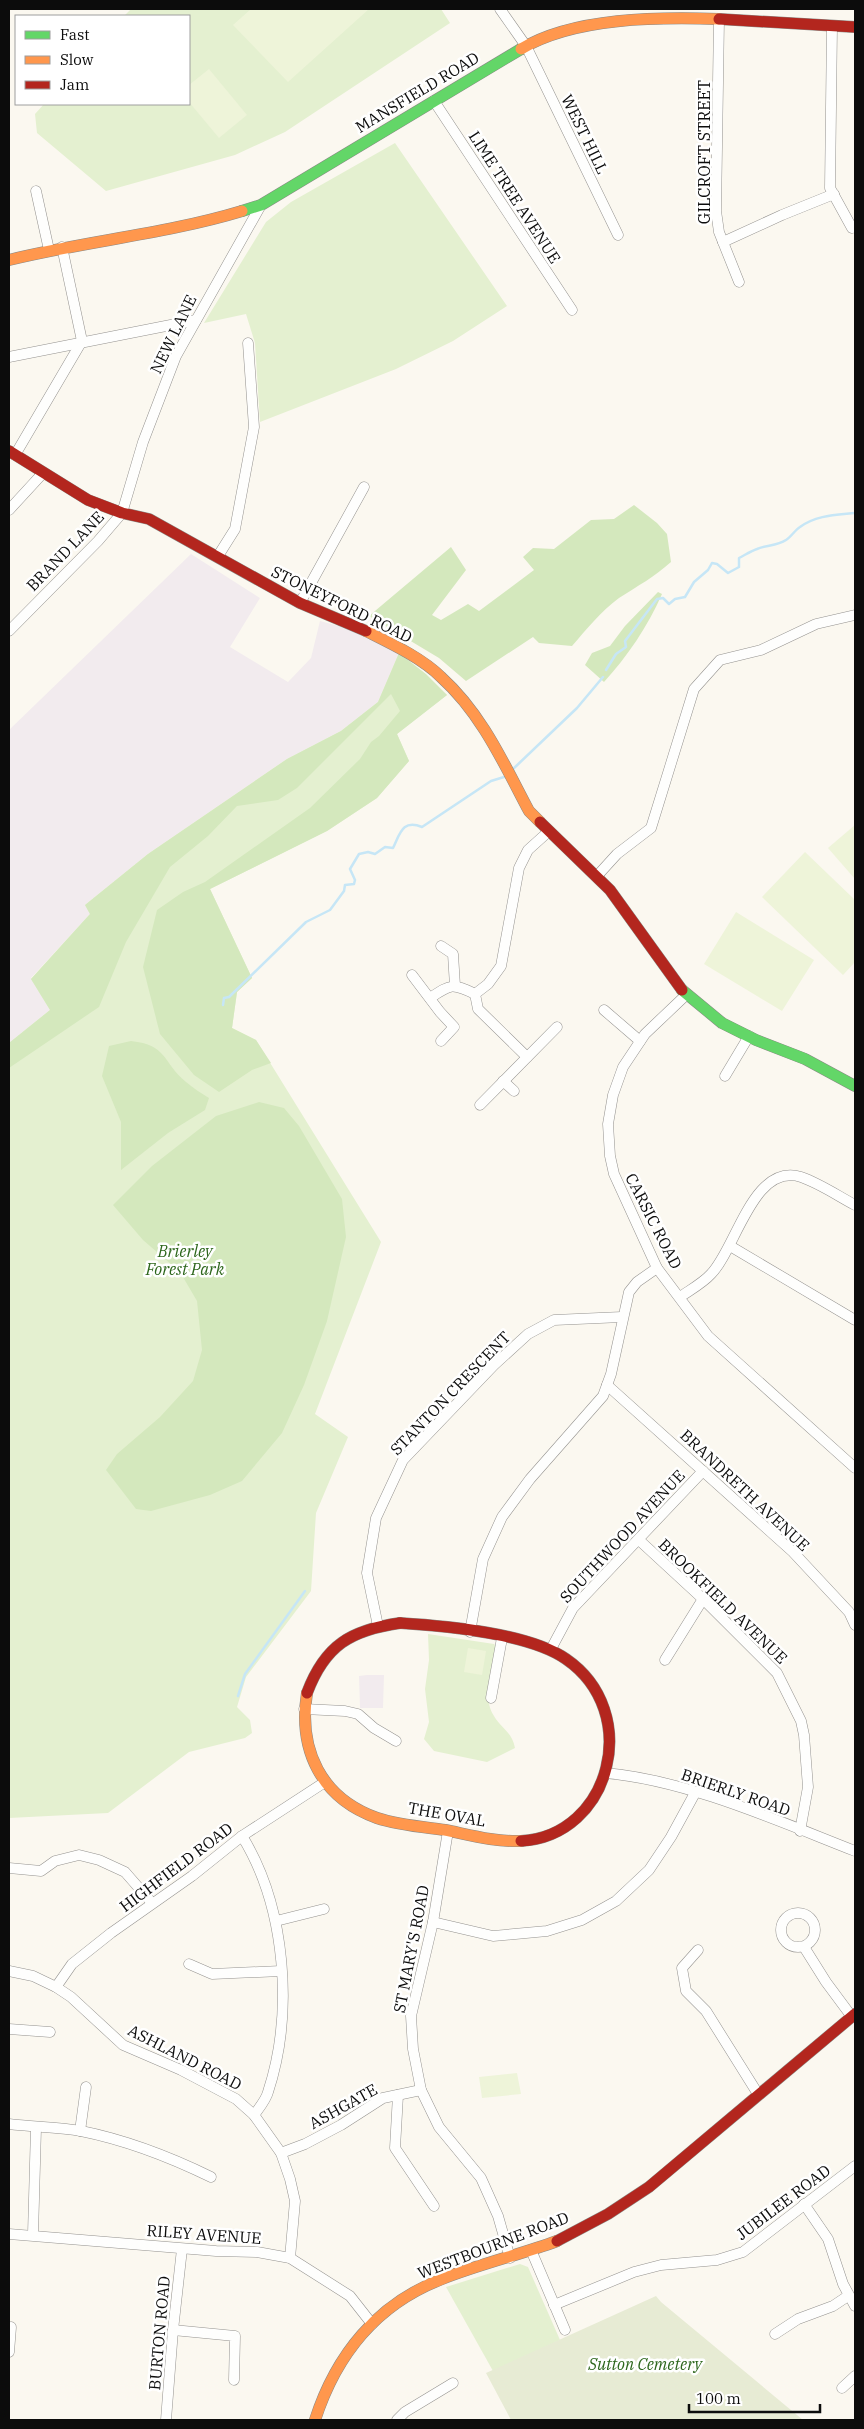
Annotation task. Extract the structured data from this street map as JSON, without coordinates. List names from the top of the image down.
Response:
{
  "streets": {
    "main road": [
      "MANSFIELD ROAD",
      "STONEYFORD ROAD",
      "THE OVAL",
      "WESTBOURNE ROAD"
    ],
    "street": [
      "WEST HILL",
      "GILCROFT STREET",
      "LIME TREE AVENUE",
      "NEW LANE",
      "BRAND LANE",
      "CARSIC ROAD",
      "STANTON CRESCENT",
      "BRANDRETH AVENUE",
      "SOUTHWOOD AVENUE",
      "BROOKFIELD AVENUE",
      "BRIERLY ROAD",
      "HIGHFIELD ROAD",
      "ST MARY'S ROAD",
      "ASHLAND ROAD",
      "ASHGATE",
      "JUBILEE ROAD",
      "RILEY AVENUE",
      "BURTON ROAD"
    ]
  },
  "crossings": [
    ["MANSFIELD ROAD", "WEST HILL"],
    ["MANSFIELD ROAD", "GILCROFT STREET"],
    ["MANSFIELD ROAD", "LIME TREE AVENUE"],
    ["MANSFIELD ROAD", "NEW LANE"],
    ["NEW LANE", "BRAND LANE"],
    ["NEW LANE", "STONEYFORD ROAD"],
    ["BRAND LANE", "STONEYFORD ROAD"],
    ["STONEYFORD ROAD", "CARSIC ROAD"],
    ["STANTON CRESCENT", "THE OVAL"],
    ["BRANDRETH AVENUE", "SOUTHWOOD AVENUE"],
    ["SOUTHWOOD AVENUE", "BROOKFIELD AVENUE"],
    ["SOUTHWOOD AVENUE", "THE OVAL"],
    ["BROOKFIELD AVENUE", "BRIERLY ROAD"],
    ["BRIERLY ROAD", "THE OVAL"],
    ["THE OVAL", "HIGHFIELD ROAD"],
    ["THE OVAL", "ST MARY'S ROAD"],
    ["HIGHFIELD ROAD", "ASHLAND ROAD"],
    ["ST MARY'S ROAD", "ASHGATE"],
    ["ST MARY'S ROAD", "WESTBOURNE ROAD"],
    ["ASHLAND ROAD", "ASHGATE"],
    ["RILEY AVENUE", "WESTBOURNE ROAD"],
    ["RILEY AVENUE", "BURTON ROAD"]
  ],
  "parks": ["Brierley Forest Park", "Sutton Cemetery"],
  "legend": ["Fast", "Slow", "Jam"],
  "scale_bar": "100 m"
}
